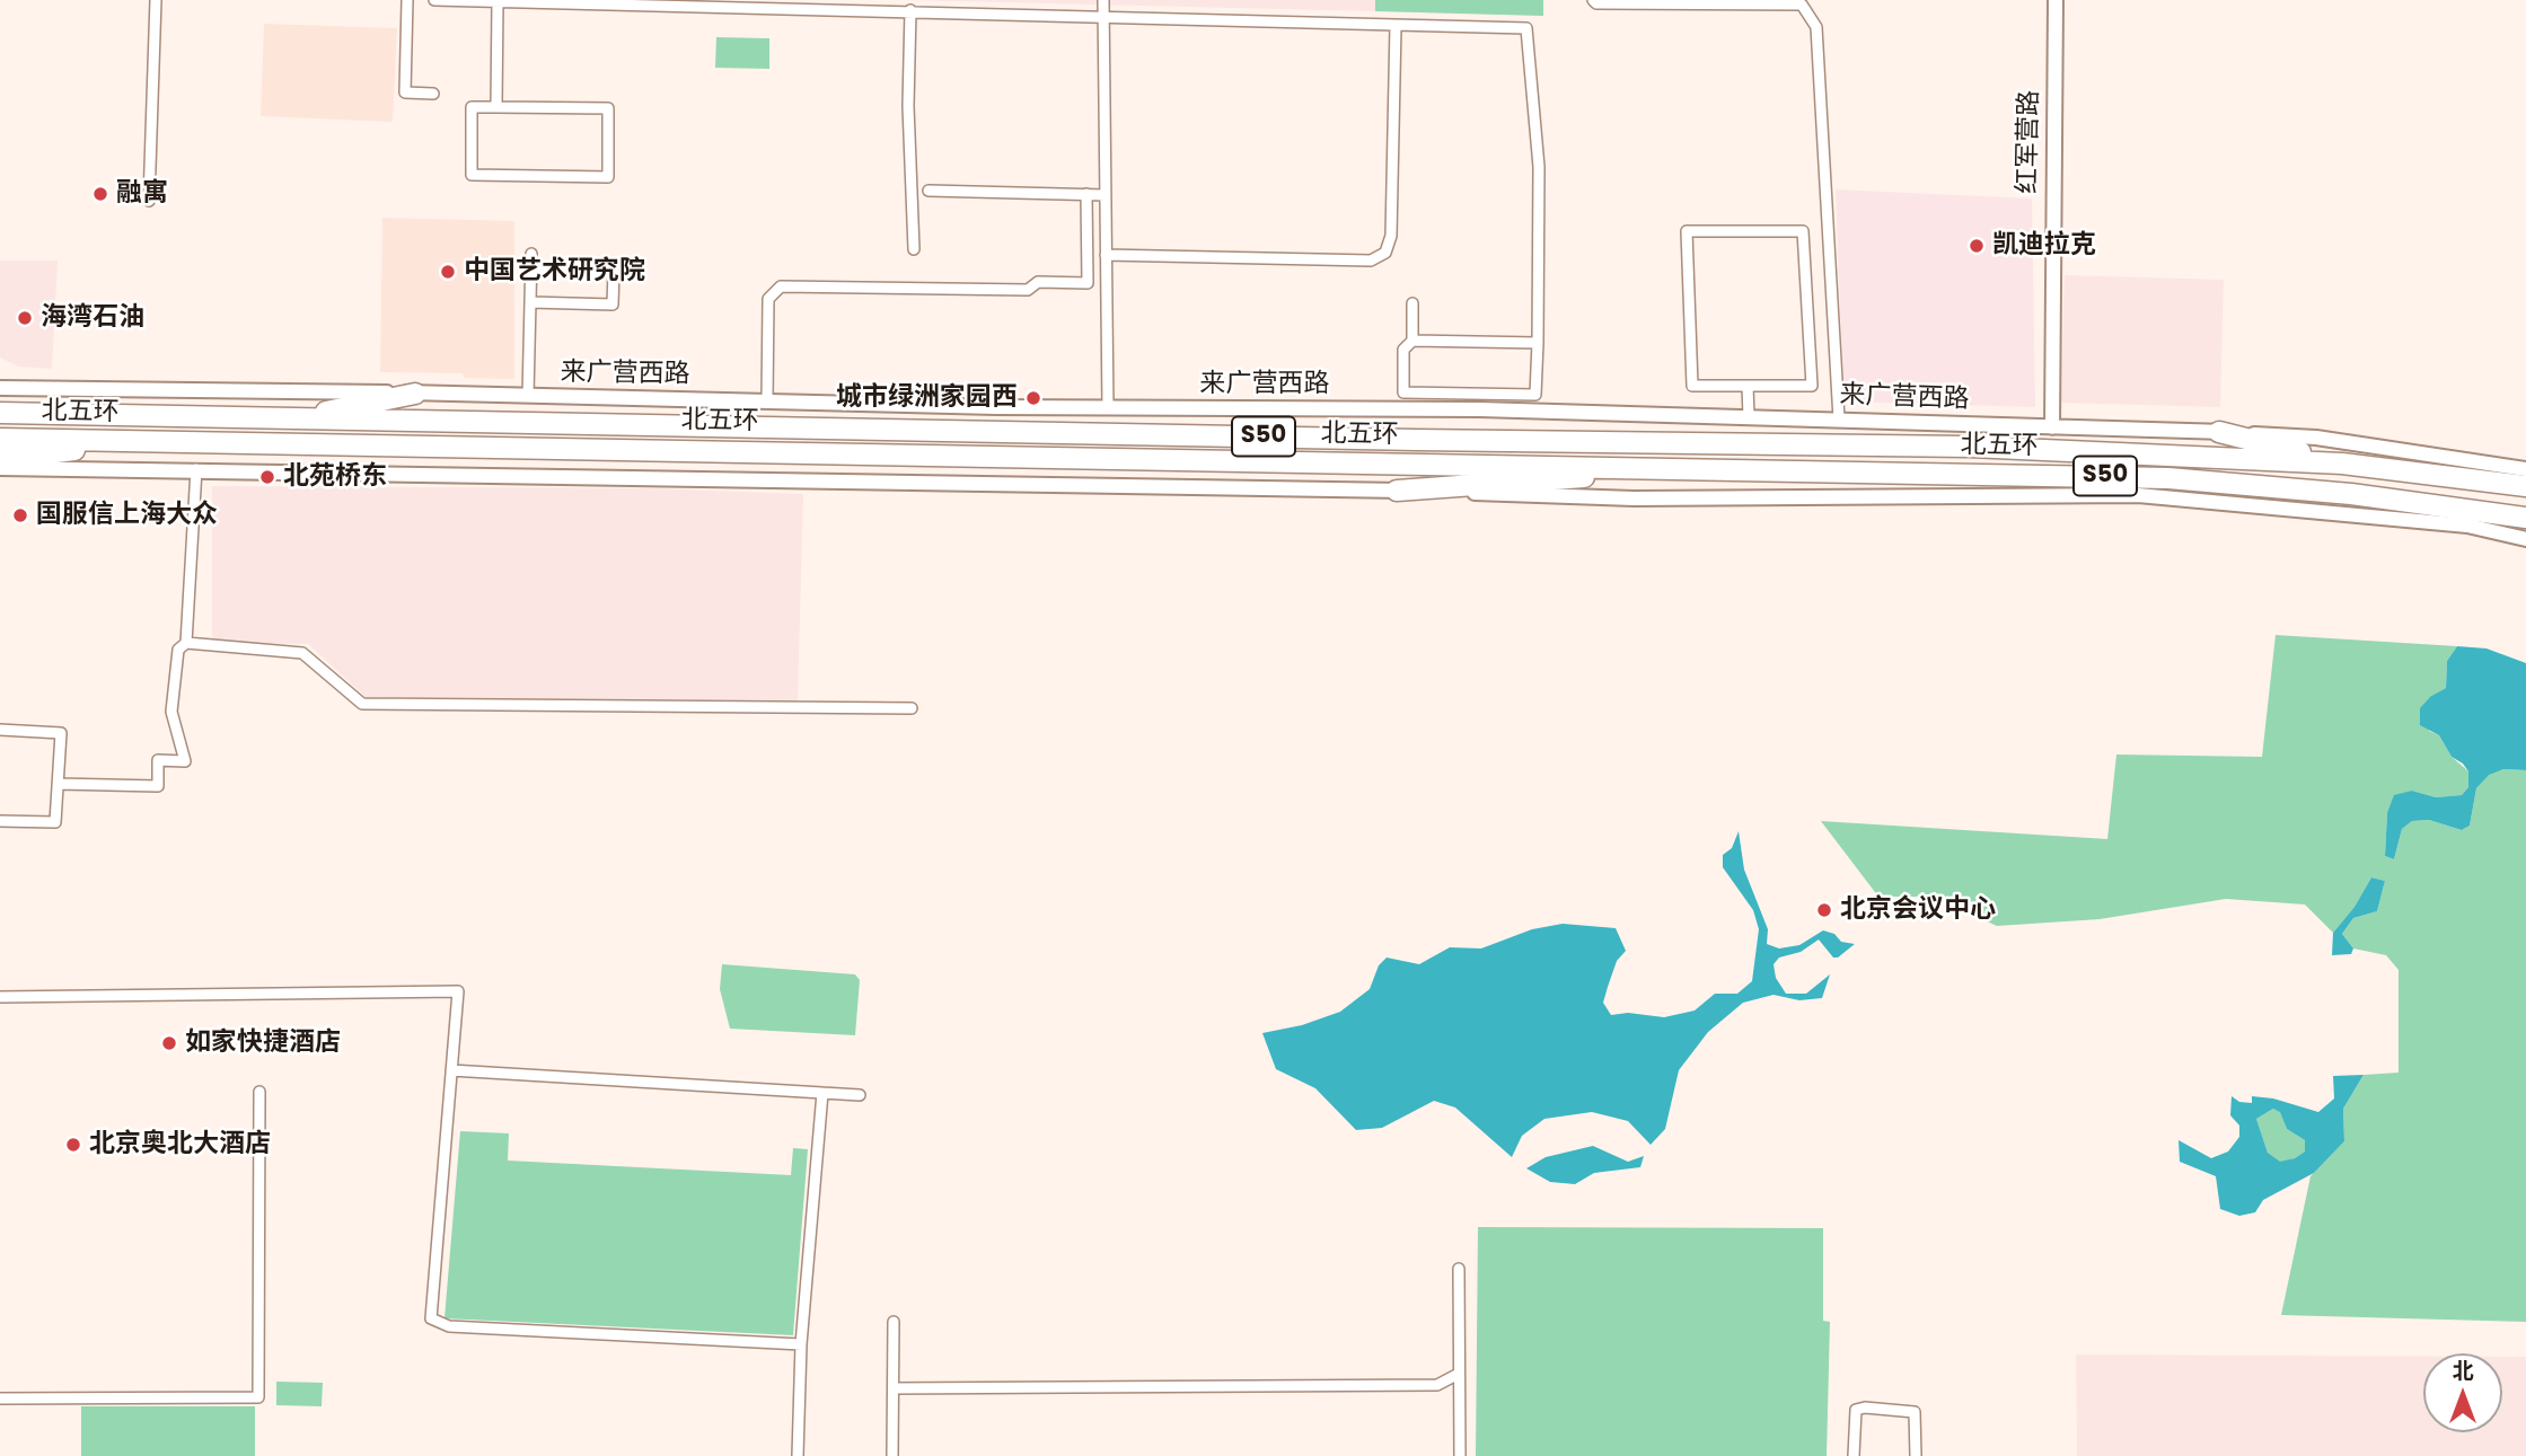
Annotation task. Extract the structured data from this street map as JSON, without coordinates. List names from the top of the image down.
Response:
{
  "streets": {
    "highway": ["北五环", "S50"],
    "street": ["红军营路", "来广营西路"]
  },
  "crossings": [
    ["红军营路", "来广营西路"]
  ],
  "places": [
    "融寓",
    "凯迪拉克",
    "中国艺术研究院",
    "海湾石油",
    "城市绿洲家园西",
    "北苑桥东",
    "国服信上海大众",
    "北京会议中心",
    "如家快捷酒店",
    "北京奥北大酒店"
  ],
  "north": "top"
}
